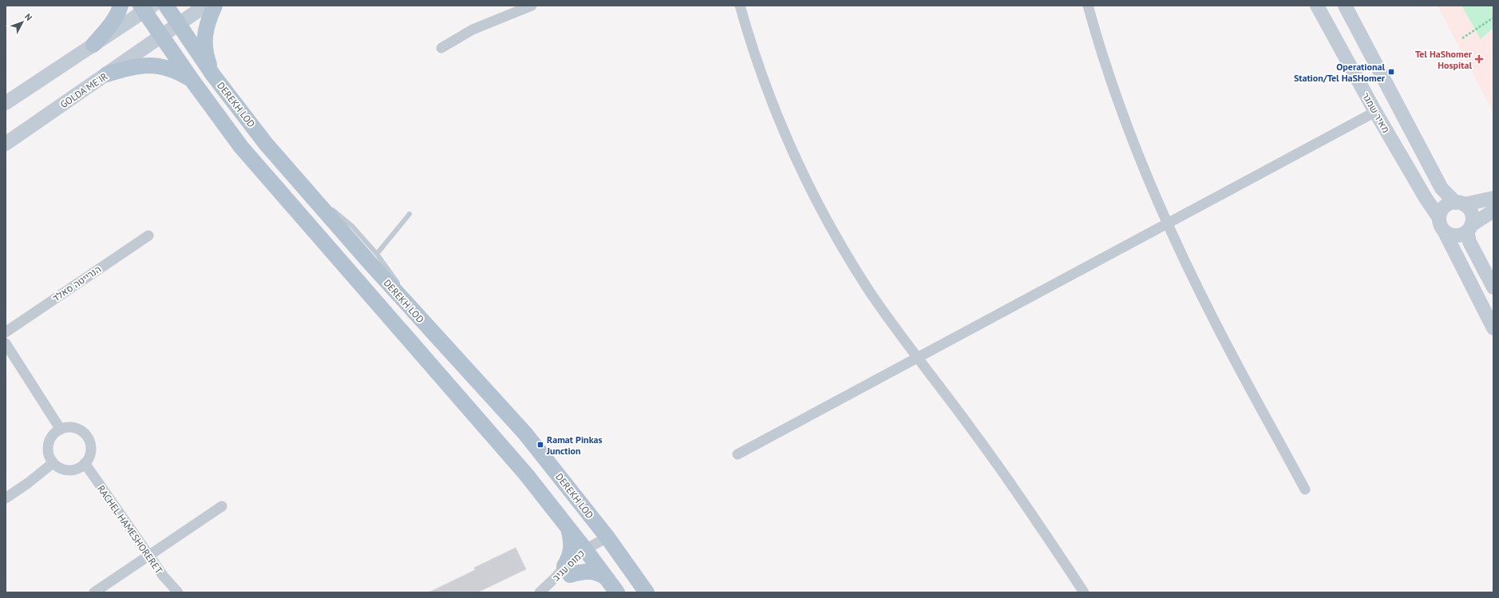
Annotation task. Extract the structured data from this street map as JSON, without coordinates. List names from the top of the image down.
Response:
{
  "streets": {
    "main road": ["DEREKH LOD"],
    "street": [
      "GOLDA ME'IR",
      "מאיר שמגר",
      "הנרייטה סאלד",
      "RACHEL HAMESHORERET",
      "כמוס עגיב"
    ]
  },
  "crossings": [
    ["GOLDA ME'IR", "DEREKH LOD"],
    ["DEREKH LOD", "כמוס עגיב"]
  ],
  "places": {
    "health": ["Tel HaShomer Hospital"],
    "transit": ["Operational Station/Tel HaSHomer", "Ramat Pinkas Junction"]
  },
  "north": "top right"
}
